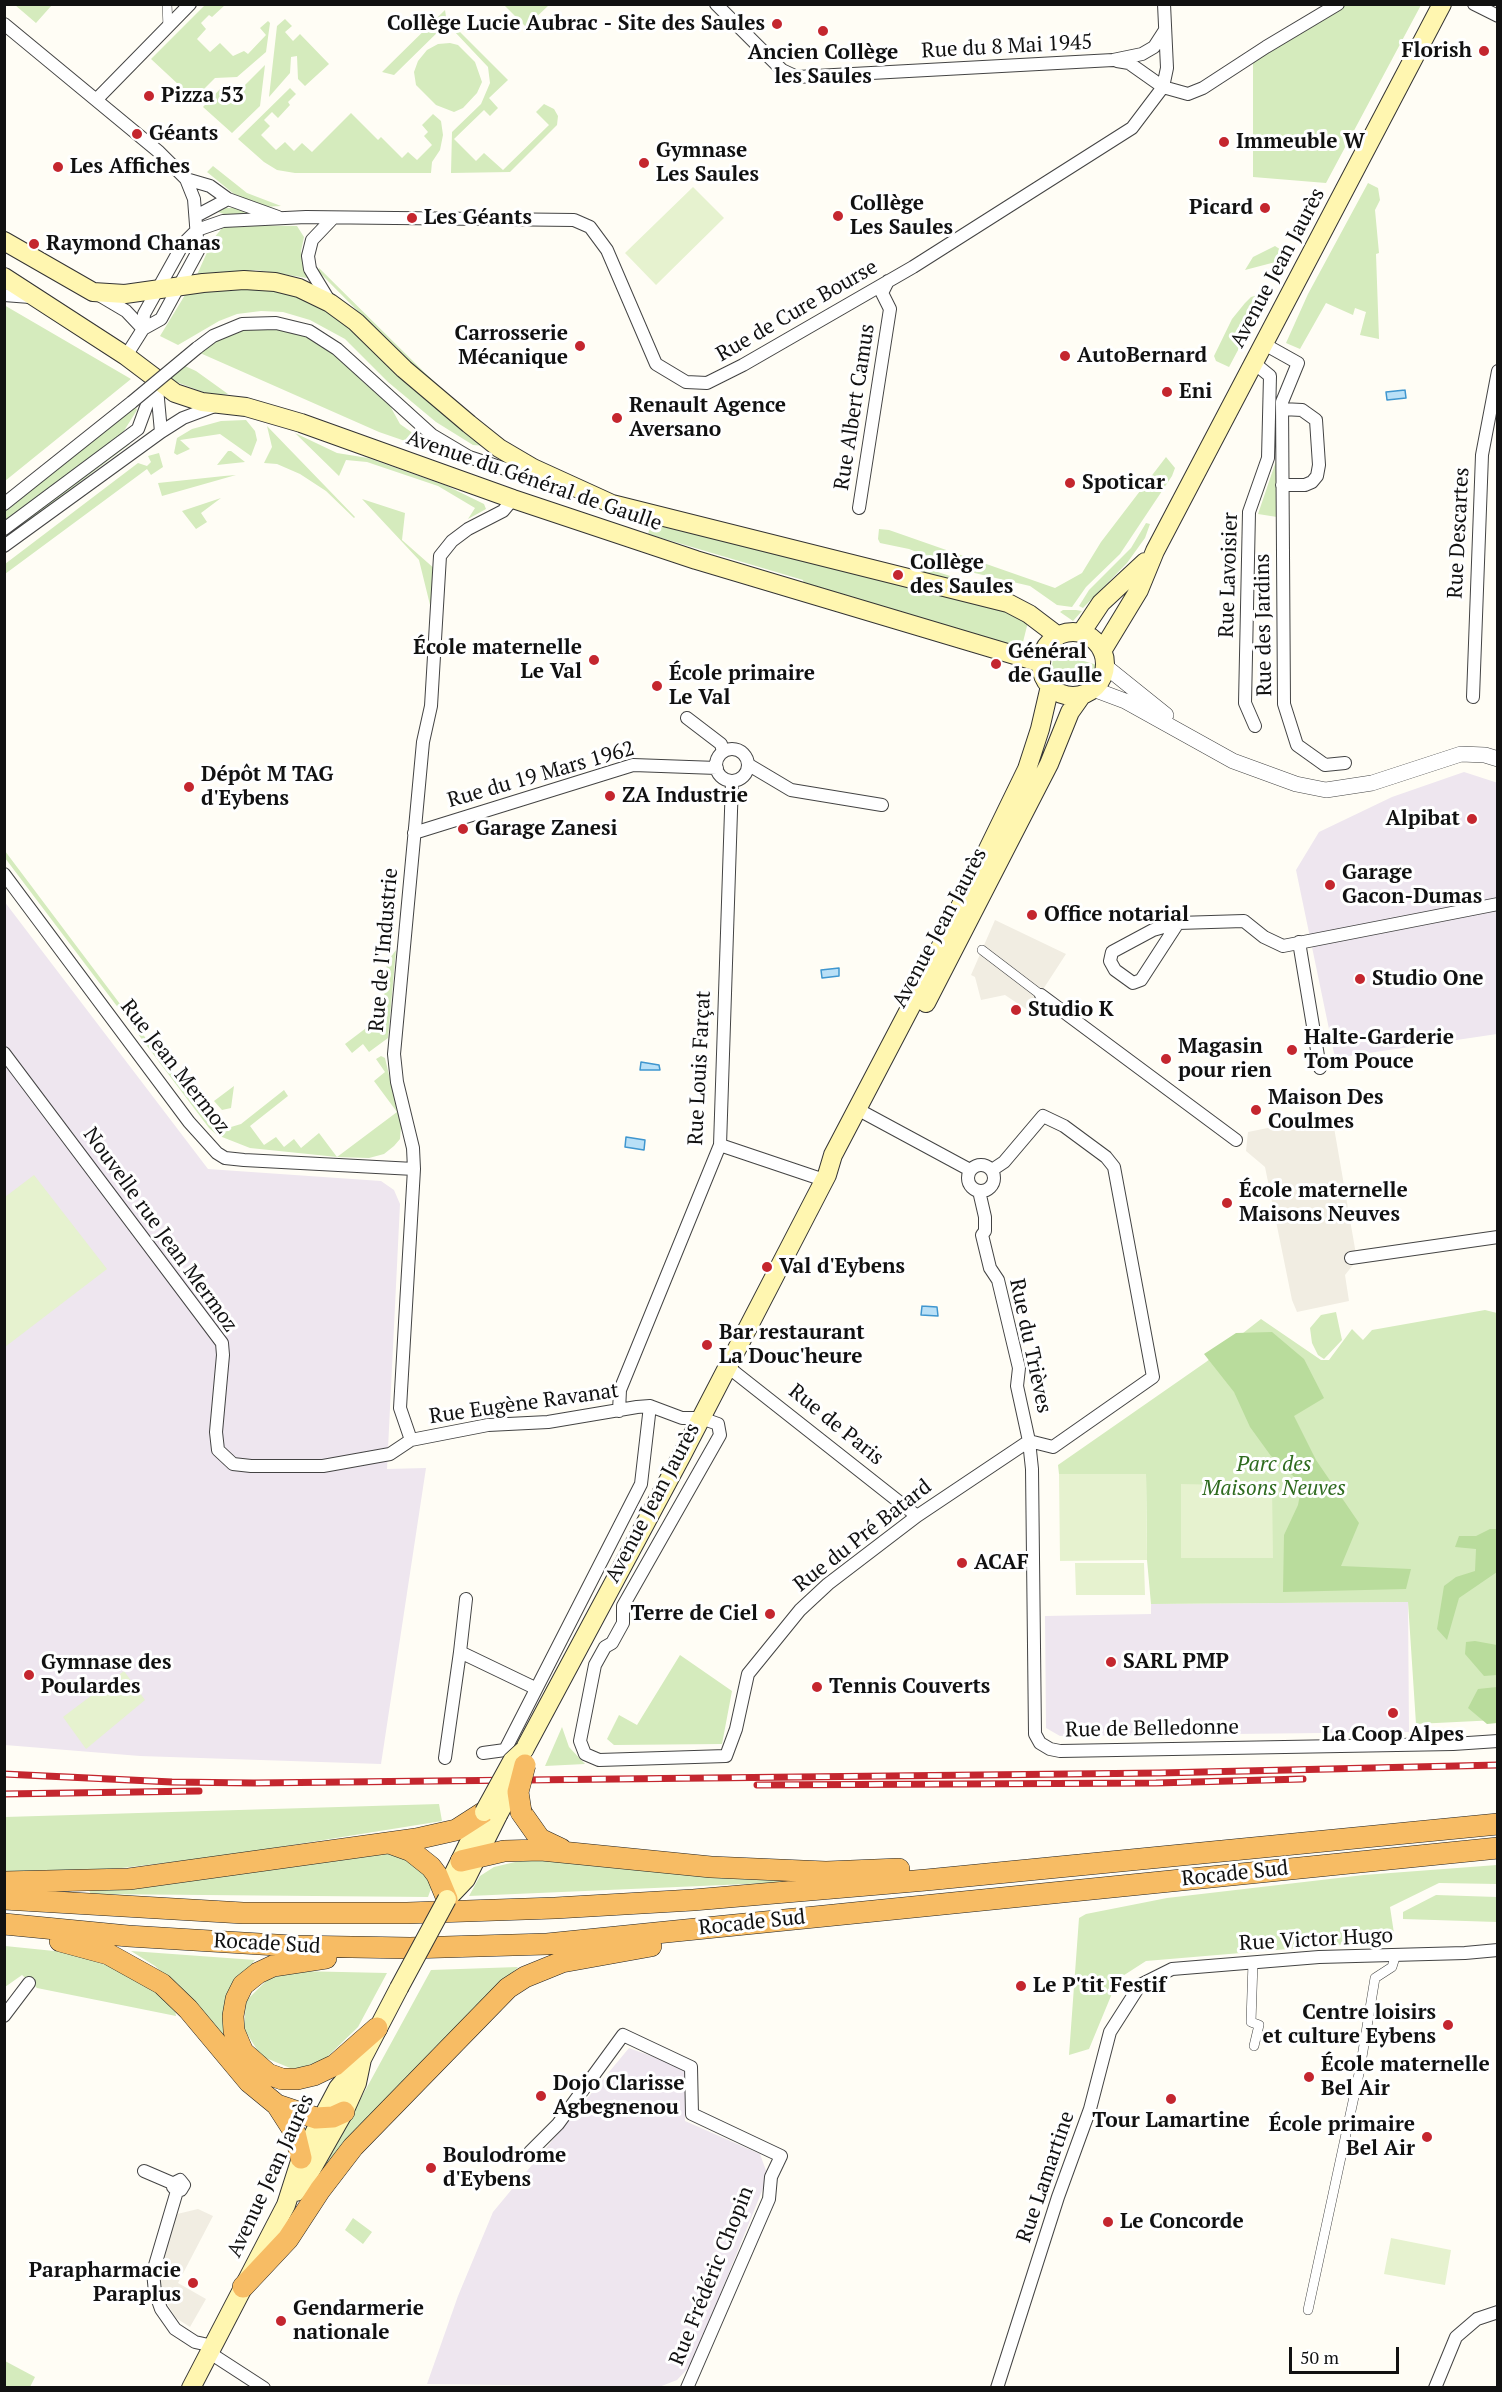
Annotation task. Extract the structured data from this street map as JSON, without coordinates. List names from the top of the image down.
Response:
{
  "streets": {
    "highway": ["Rocade Sud"],
    "main road": ["Avenue Jean Jaurès", "Avenue du Général de Gaulle"],
    "street": [
      "Rue du 8 Mai 1945",
      "Rue de Cure Bourse",
      "Rue Albert Camus",
      "Rue Descartes",
      "Rue Lavoisier",
      "Rue des Jardins",
      "Rue du 19 Mars 1962",
      "Rue de l'Industrie",
      "Rue Jean Mermoz",
      "Rue Louis Farçat",
      "Nouvelle rue Jean Mermoz",
      "Rue du Trièves",
      "Rue Eugène Ravanat",
      "Rue de Paris",
      "Rue du Pré Batard",
      "Rue de Belledonne",
      "Rue Victor Hugo",
      "Rue Lamartine",
      "Rue Frédéric Chopin"
    ]
  },
  "crossings": [
    ["Rue du 8 Mai 1945", "Rue de Cure Bourse"],
    ["Avenue Jean Jaurès", "Avenue du Général de Gaulle"],
    ["Avenue Jean Jaurès", "Rue Lavoisier"],
    ["Avenue Jean Jaurès", "Rue des Jardins"],
    ["Avenue Jean Jaurès", "Rue Eugène Ravanat"],
    ["Avenue Jean Jaurès", "Rue de Paris"],
    ["Avenue Jean Jaurès", "Rue du Pré Batard"],
    ["Rue de Cure Bourse", "Rue Albert Camus"],
    ["Avenue du Général de Gaulle", "Rue de l'Industrie"],
    ["Rue du 19 Mars 1962", "Rue de l'Industrie"],
    ["Rue du 19 Mars 1962", "Rue Louis Farçat"],
    ["Rue de l'Industrie", "Rue Jean Mermoz"],
    ["Rue de l'Industrie", "Rue Eugène Ravanat"],
    ["Rue Louis Farçat", "Rue Eugène Ravanat"],
    ["Nouvelle rue Jean Mermoz", "Rue Eugène Ravanat"],
    ["Rue du Trièves", "Rue du Pré Batard"],
    ["Rue du Trièves", "Rue de Belledonne"],
    ["Rue de Paris", "Rue du Pré Batard"],
    ["Rue du Pré Batard", "Rue de Belledonne"],
    ["Rue Victor Hugo", "Rue Lamartine"]
  ],
  "parks": ["Parc des Maisons Neuves"],
  "places": [
    "Collège Lucie Aubrac - Site des Saules",
    "Ancien Collège les Saules",
    "Florish",
    "Pizza 53",
    "Géants",
    "Immeuble W",
    "Gymnase Les Saules",
    "Les Affiches",
    "Picard",
    "Collège Les Saules",
    "Les Géants",
    "Raymond Chanas",
    "Carrosserie Mécanique",
    "AutoBernard",
    "Eni",
    "Renault Agence Aversano",
    "Spoticar",
    "Collège des Saules",
    "École maternelle Le Val",
    "Général de Gaulle",
    "École primaire Le Val",
    "Dépôt M TAG d'Eybens",
    "ZA Industrie",
    "Alpibat",
    "Garage Zanesi",
    "Garage Gacon-Dumas",
    "Office notarial",
    "Studio One",
    "Studio K",
    "Halte-Garderie Tom Pouce",
    "Magasin pour rien",
    "Maison Des Coulmes",
    "École maternelle Maisons Neuves",
    "Val d'Eybens",
    "Bar restaurant La Douc'heure",
    "ACAF",
    "Terre de Ciel",
    "SARL PMP",
    "Gymnase des Poulardes",
    "Tennis Couverts",
    "La Coop Alpes",
    "Le P'tit Festif",
    "Centre loisirs et culture Eybens",
    "École maternelle Bel Air",
    "Dojo Clarisse Agbegnenou",
    "Tour Lamartine",
    "École primaire Bel Air",
    "Boulodrome d'Eybens",
    "Le Concorde",
    "Parapharmacie Paraplus",
    "Gendarmerie nationale"
  ],
  "scale_bar": "50 m"
}
